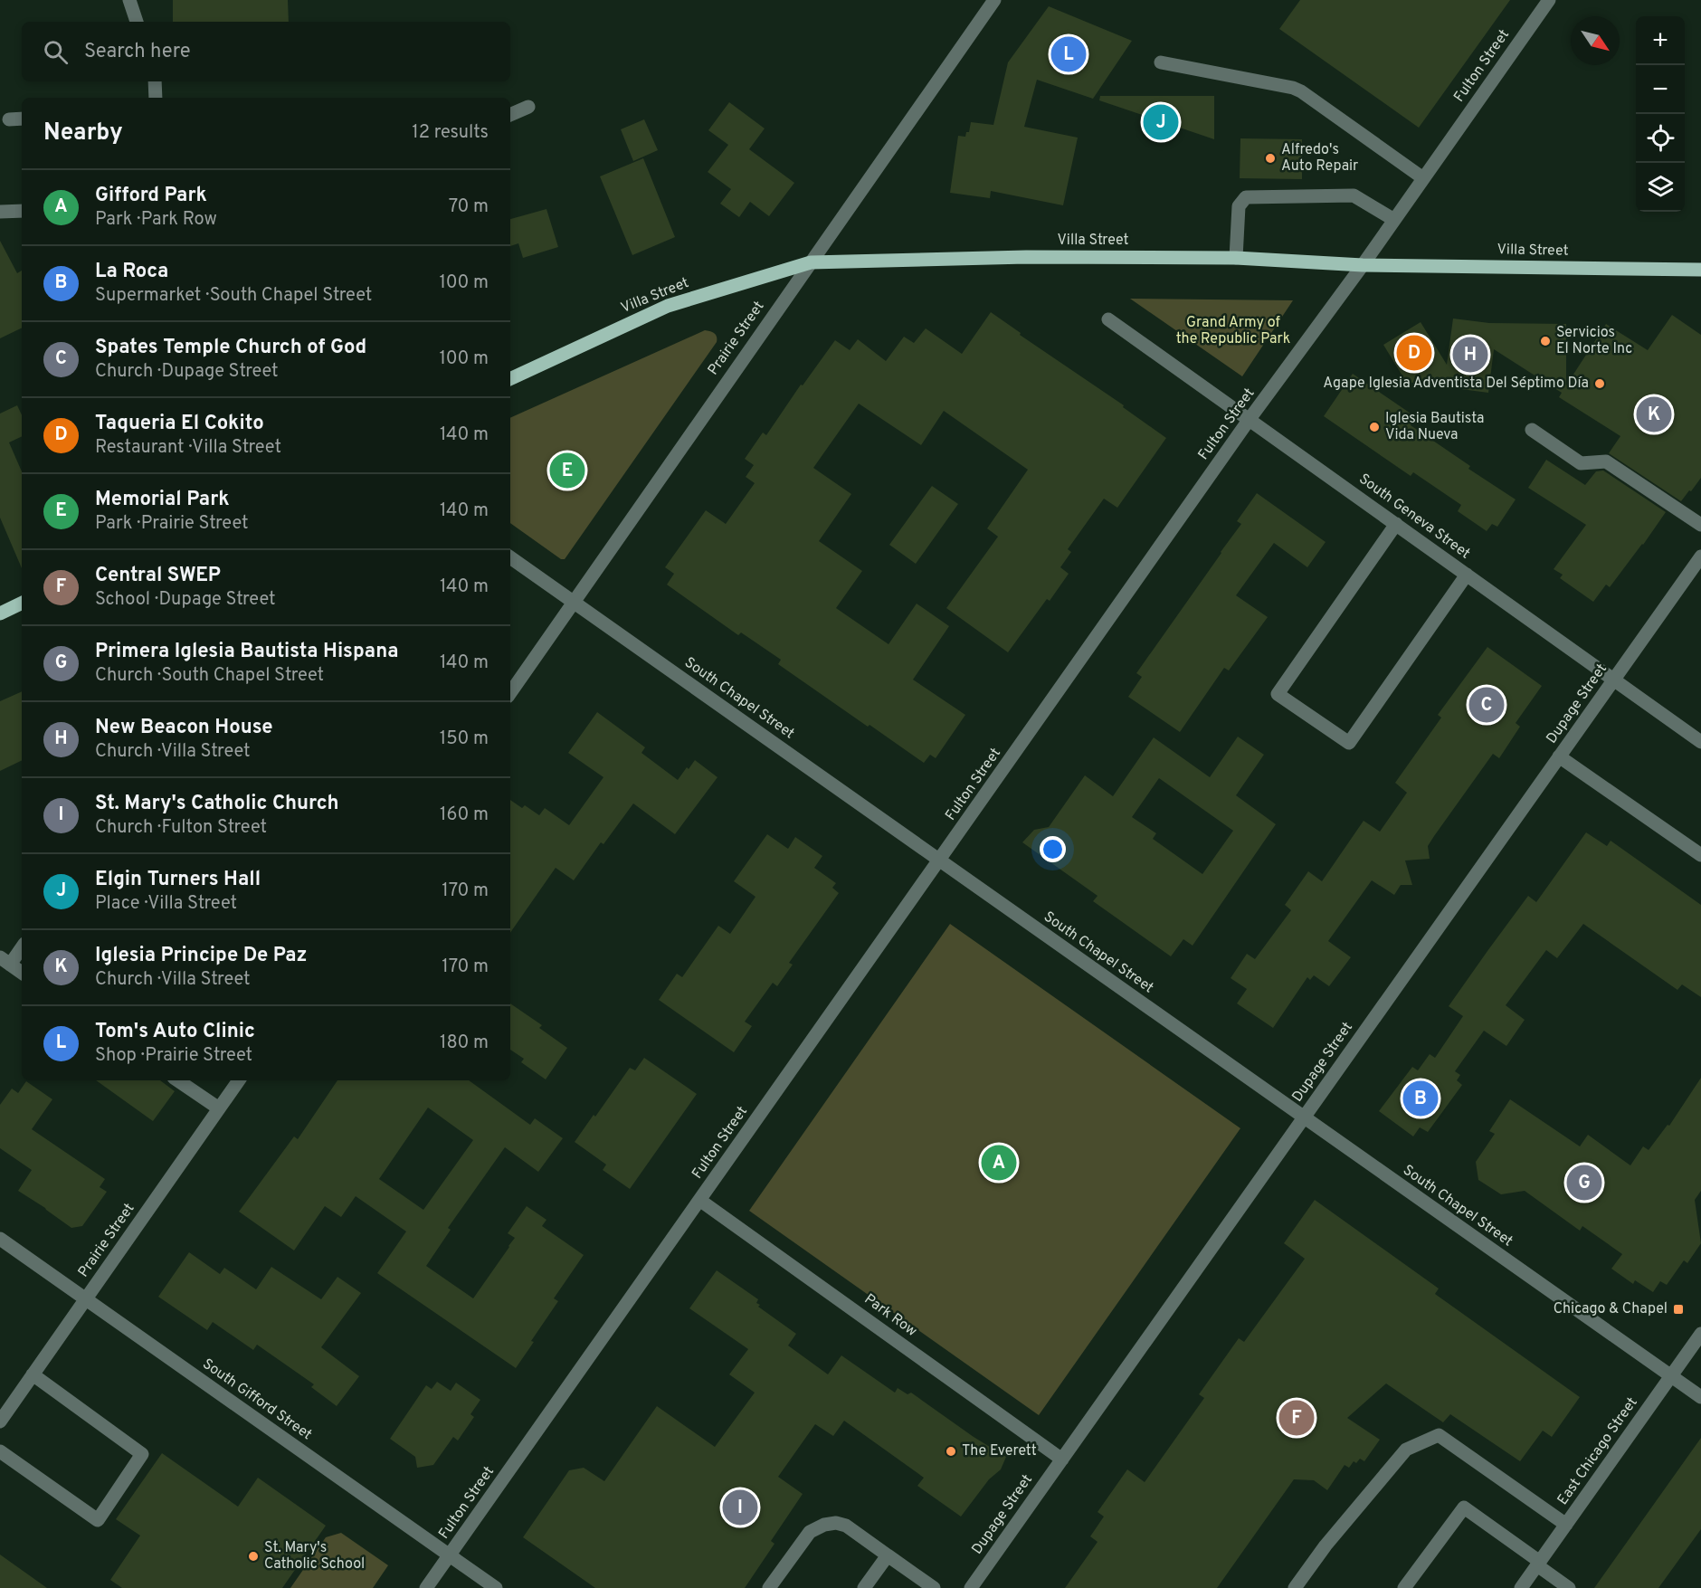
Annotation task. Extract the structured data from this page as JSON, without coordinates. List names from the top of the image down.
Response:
{
  "streets": {
    "main road": ["Villa Street"],
    "street": [
      "Fulton Street",
      "Prairie Street",
      "South Geneva Street",
      "South Chapel Street",
      "Dupage Street",
      "Park Row",
      "South Gifford Street",
      "East Chicago Street"
    ]
  },
  "crossings": [
    ["Fulton Street", "Villa Street"],
    ["Fulton Street", "South Geneva Street"],
    ["Fulton Street", "South Chapel Street"],
    ["Fulton Street", "Park Row"],
    ["Fulton Street", "South Gifford Street"],
    ["Villa Street", "Prairie Street"],
    ["Prairie Street", "South Chapel Street"],
    ["Prairie Street", "South Gifford Street"],
    ["South Geneva Street", "Dupage Street"],
    ["South Chapel Street", "Dupage Street"],
    ["South Chapel Street", "East Chicago Street"],
    ["Dupage Street", "Park Row"]
  ],
  "parks": ["Grand Army of the Republic Park"],
  "places": {
    "other": [
      "Alfredo's Auto Repair",
      "Servicios El Norte Inc",
      "Agape Iglesia Adventista Del Séptimo Día",
      "Iglesia Bautista Vida Nueva",
      "The Everett",
      "St. Mary's Catholic School"
    ],
    "transit": ["Chicago & Chapel"]
  },
  "north": "bottom right",
  "page": {
    "map_buttons": ["+", "−"],
    "search": "Search here",
    "pins": [
      "L",
      "J",
      "D",
      "H",
      "K",
      "E",
      "C",
      "B",
      "A",
      "G",
      "F",
      "I"
    ],
    "heading": ["Nearby", "12 results"],
    "list": [
      {
        "mark": "A",
        "name": "Gifford Park",
        "note": "Park · Park Row",
        "value": "70 m"
      },
      {
        "mark": "B",
        "name": "La Roca",
        "note": "Supermarket · South Chapel Street",
        "value": "100 m"
      },
      {
        "mark": "C",
        "name": "Spates Temple Church of God",
        "note": "Church · Dupage Street",
        "value": "100 m"
      },
      {
        "mark": "D",
        "name": "Taqueria El Cokito",
        "note": "Restaurant · Villa Street",
        "value": "140 m"
      },
      {
        "mark": "E",
        "name": "Memorial Park",
        "note": "Park · Prairie Street",
        "value": "140 m"
      },
      {
        "mark": "F",
        "name": "Central SWEP",
        "note": "School · Dupage Street",
        "value": "140 m"
      },
      {
        "mark": "G",
        "name": "Primera Iglesia Bautista Hispana",
        "note": "Church · South Chapel Street",
        "value": "140 m"
      },
      {
        "mark": "H",
        "name": "New Beacon House",
        "note": "Church · Villa Street",
        "value": "150 m"
      },
      {
        "mark": "I",
        "name": "St. Mary's Catholic Church",
        "note": "Church · Fulton Street",
        "value": "160 m"
      },
      {
        "mark": "J",
        "name": "Elgin Turners Hall",
        "note": "Place · Villa Street",
        "value": "170 m"
      },
      {
        "mark": "K",
        "name": "Iglesia Principe De Paz",
        "note": "Church · Villa Street",
        "value": "170 m"
      },
      {
        "mark": "L",
        "name": "Tom's Auto Clinic",
        "note": "Shop · Prairie Street",
        "value": "180 m"
      }
    ]
  }
}
